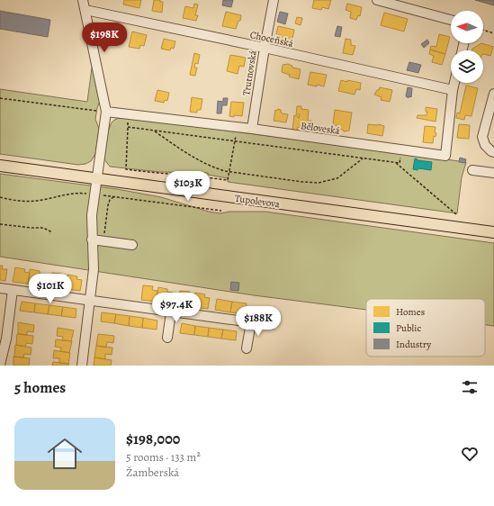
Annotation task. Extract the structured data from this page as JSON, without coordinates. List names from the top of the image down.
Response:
{
  "streets": {
    "main road": ["Tupolevova"],
    "street": ["Choceňská", "Trutnovská", "Běloveská"]
  },
  "crossings": [
    ["Choceňská", "Trutnovská"],
    ["Choceňská", "Běloveská"],
    ["Trutnovská", "Běloveská"]
  ],
  "legend": ["Homes", "Public", "Industry"],
  "north": "left",
  "page": {
    "price": [
      "$198K",
      "$103K",
      "$101K",
      "$97.4K",
      "$188K"
    ],
    "heading": "5 homes",
    "list": [
      {
        "name": "$198,000",
        "note": "5 rooms · 133 m² · Žamberská"
      }
    ]
  }
}
